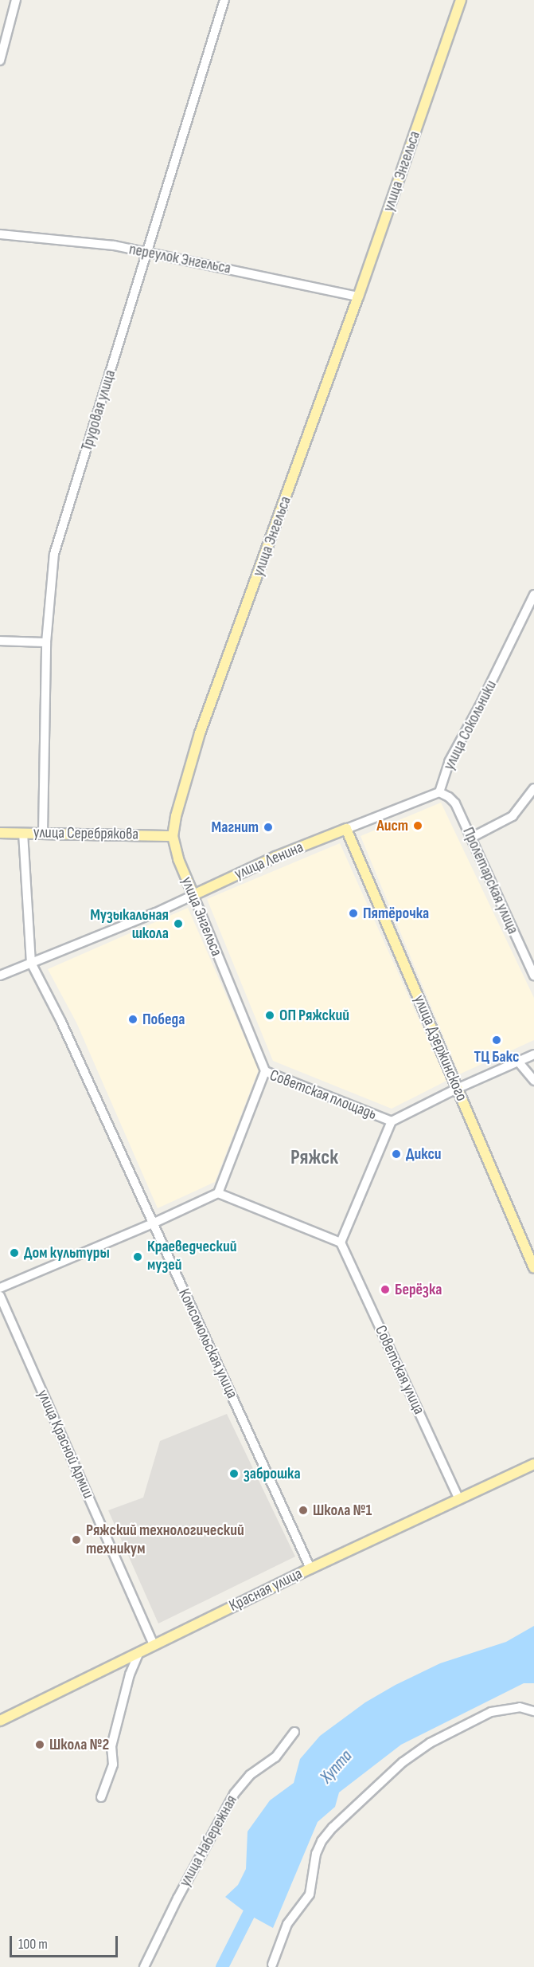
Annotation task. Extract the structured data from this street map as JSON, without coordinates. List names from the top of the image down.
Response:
{
  "streets": {
    "main road": [
      "улица Энгельса",
      "улица Серебрякова",
      "улица Ленина",
      "улица Дзержинского",
      "Красная улица"
    ],
    "street": [
      "переулок Энгельса",
      "Трудовая улица",
      "улица Сокольники",
      "Пролетарская улица",
      "Советская площадь",
      "Комсомольская улица",
      "Советская улица",
      "улица Красной Армии",
      "улица Набережная"
    ]
  },
  "crossings": [
    ["улица Энгельса", "переулок Энгельса"],
    ["улица Энгельса", "улица Серебрякова"],
    ["улица Энгельса", "улица Ленина"],
    ["улица Энгельса", "Советская площадь"],
    ["переулок Энгельса", "Трудовая улица"],
    ["Трудовая улица", "улица Серебрякова"],
    ["улица Сокольники", "Пролетарская улица"],
    ["улица Ленина", "улица Дзержинского"],
    ["Советская площадь", "Советская улица"],
    ["Комсомольская улица", "Красная улица"],
    ["Советская улица", "Красная улица"],
    ["улица Красной Армии", "Красная улица"]
  ],
  "districts": ["Ряжск"],
  "water": ["Хупта"],
  "places": [
    "Аист",
    "Магнит",
    "Пятёрочка",
    "Музыкальная школа",
    "ОП Ряжский",
    "Победа",
    "ТЦ Бакс",
    "Дикси",
    "Дом культуры",
    "Краеведческий музей",
    "Берёзка",
    "заброшка",
    "Школа №1",
    "Ряжский технологический техникум",
    "Школа №2"
  ],
  "scale_bar": "100 m"
}
